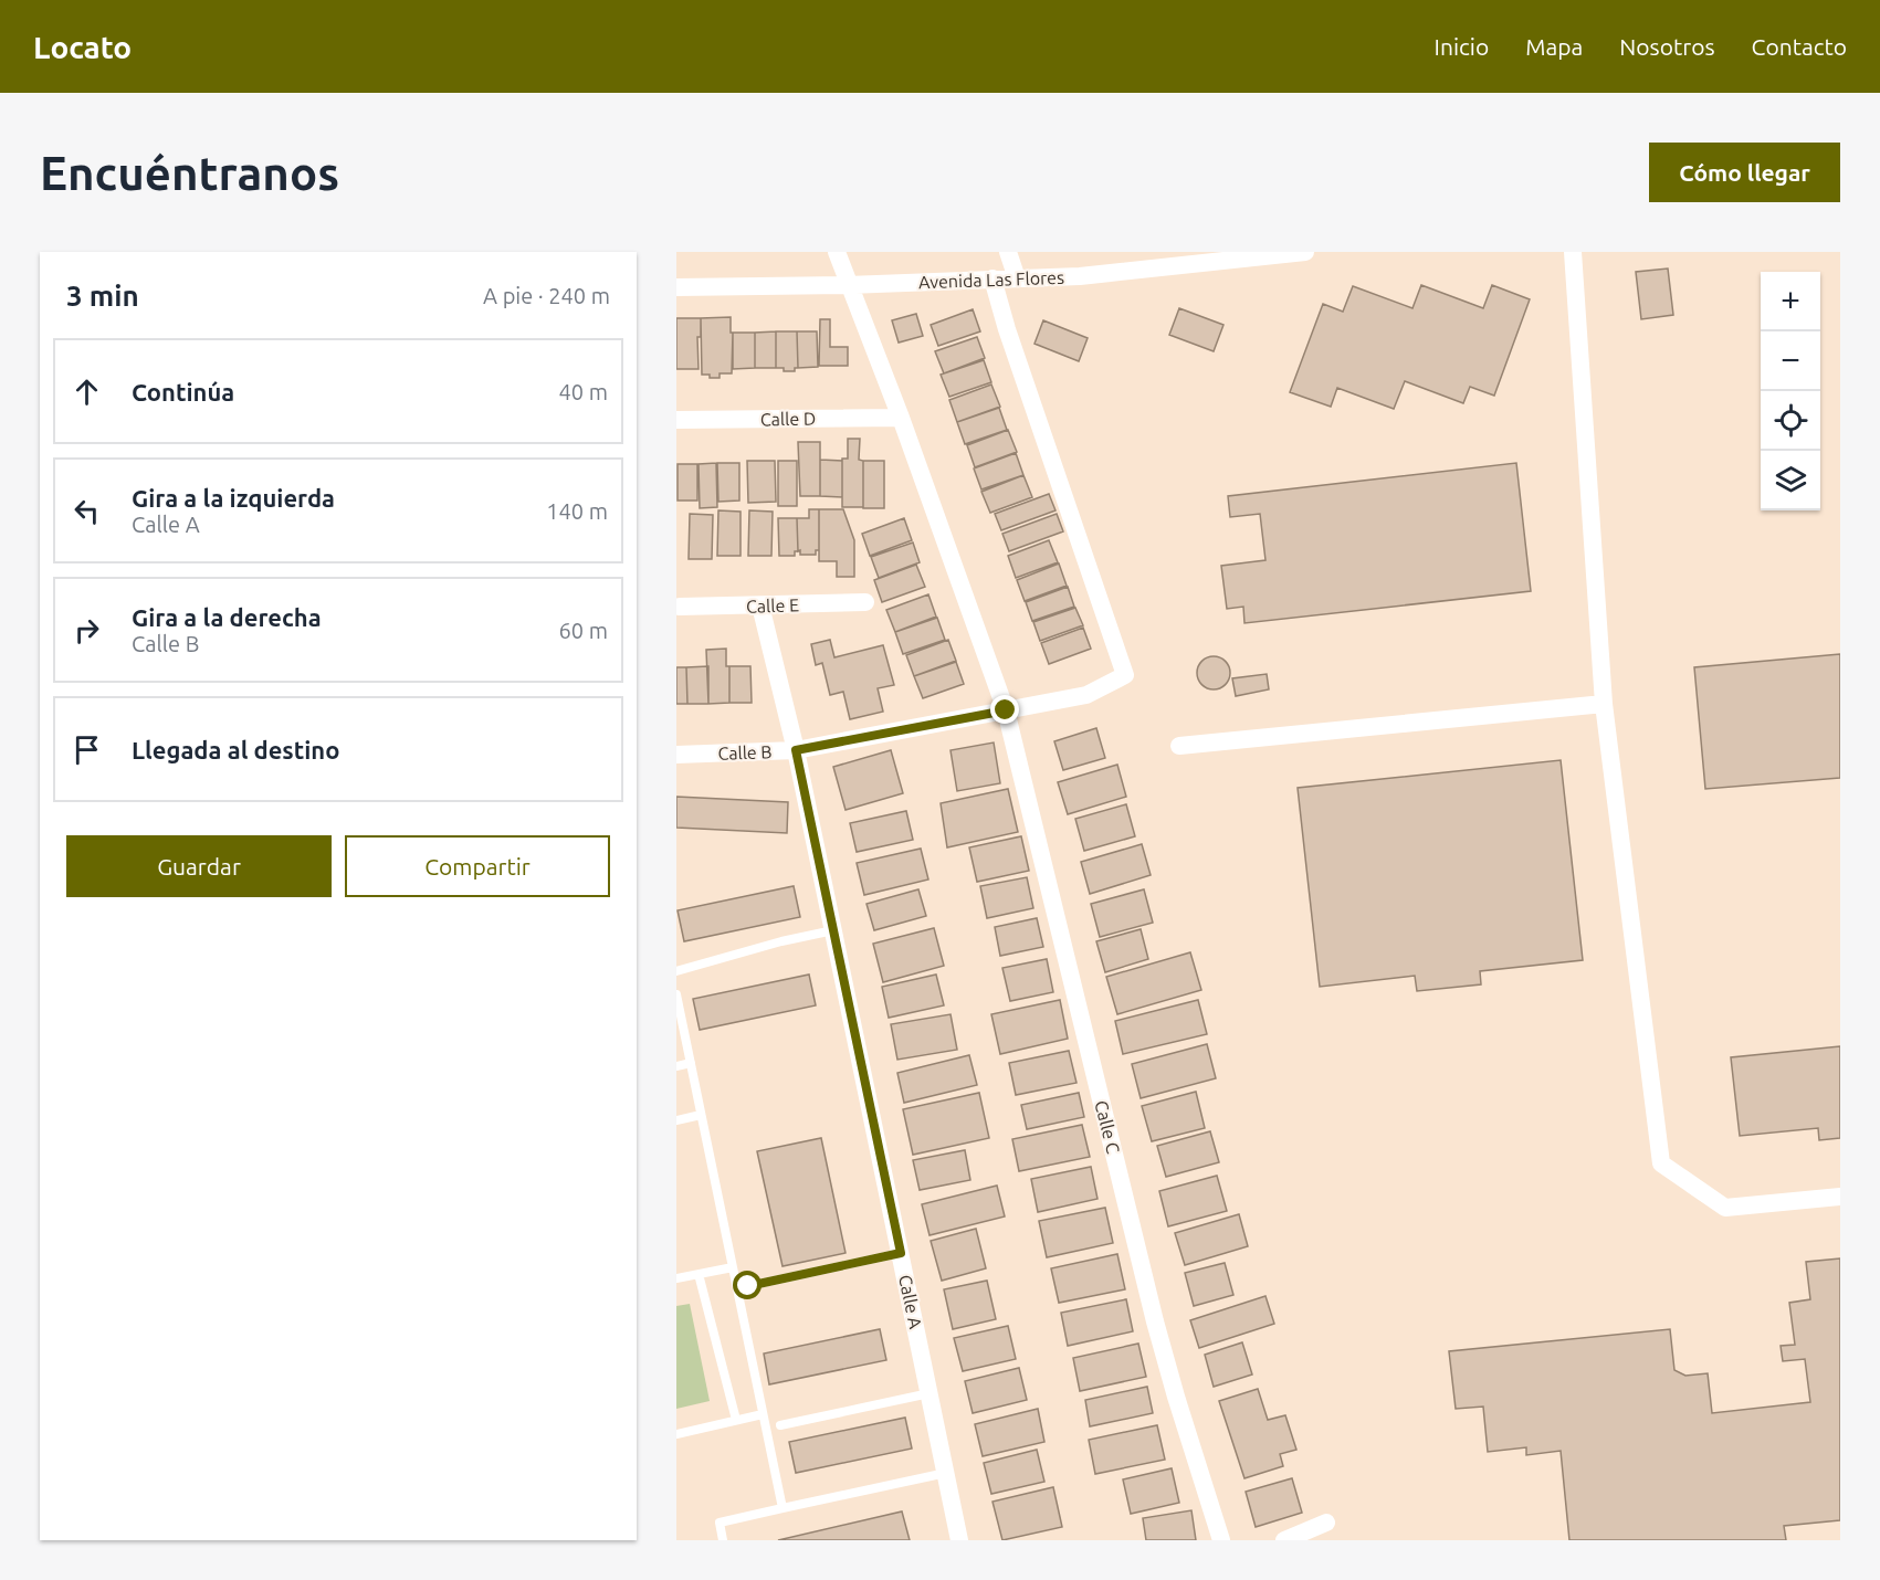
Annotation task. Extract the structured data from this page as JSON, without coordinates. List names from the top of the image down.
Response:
{
  "streets": {
    "street": [
      "Avenida Las Flores",
      "Calle D",
      "Calle E",
      "Calle B",
      "Calle C",
      "Calle A"
    ]
  },
  "crossings": [
    ["Avenida Las Flores", "Calle B"],
    ["Avenida Las Flores", "Calle C"],
    ["Calle D", "Calle C"],
    ["Calle E", "Calle A"],
    ["Calle B", "Calle C"],
    ["Calle B", "Calle A"]
  ],
  "page": {
    "header": "Locato",
    "nav": [
      "Inicio",
      "Mapa",
      "Nosotros",
      "Contacto"
    ],
    "buttons": [
      "Cómo llegar",
      ["Guardar", "Compartir"]
    ],
    "title": "Encuéntranos",
    "heading": ["3 min", "A pie · 240 m"],
    "map_buttons": ["+", "−"],
    "list": [
      ["Continúa", "40 m"],
      ["Gira a la izquierda", "Calle A", "140 m"],
      ["Gira a la derecha", "Calle B", "60 m"],
      "Llegada al destino"
    ]
  }
}
